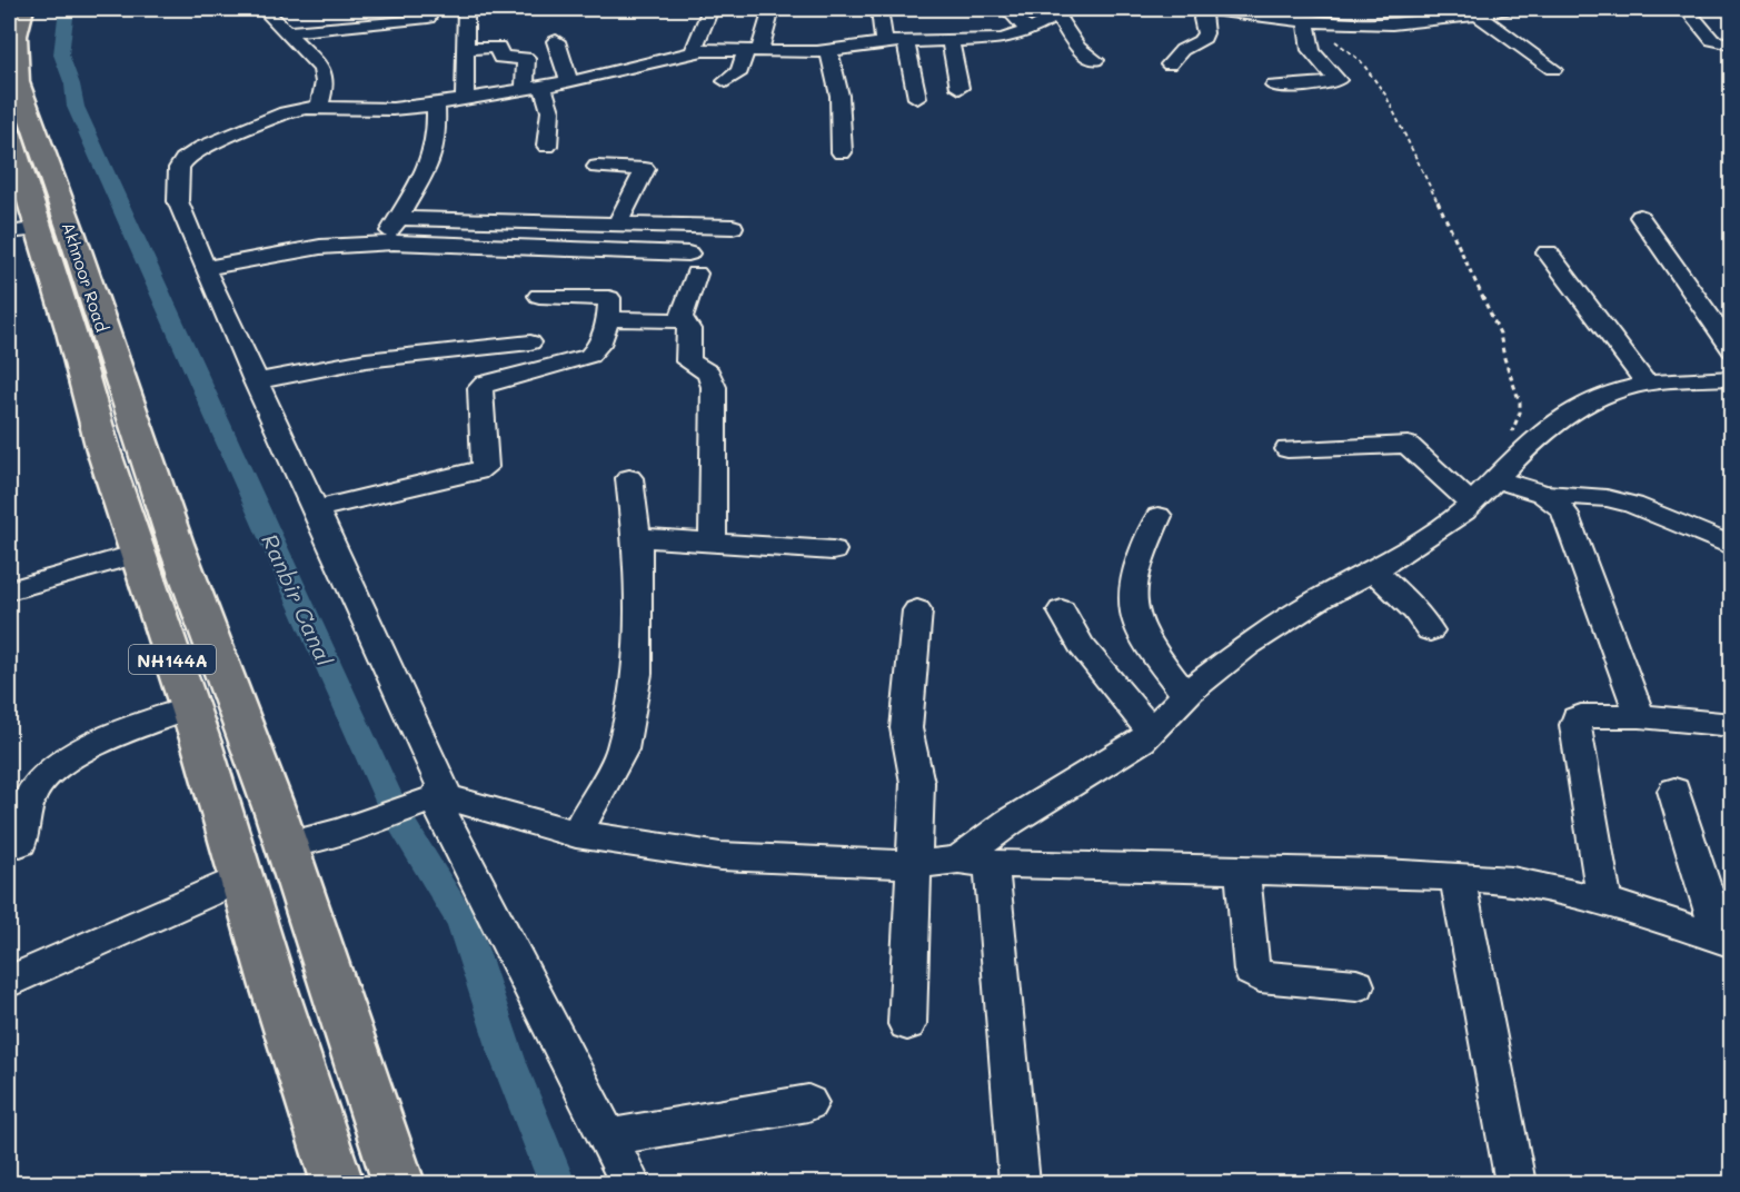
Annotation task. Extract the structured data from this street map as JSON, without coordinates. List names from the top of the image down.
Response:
{
  "streets": {
    "highway": ["Akhnoor Road", "NH144A"]
  },
  "crossings": [
    ["Akhnoor Road", "NH144A"]
  ],
  "water": ["Ranbir Canal"]
}
